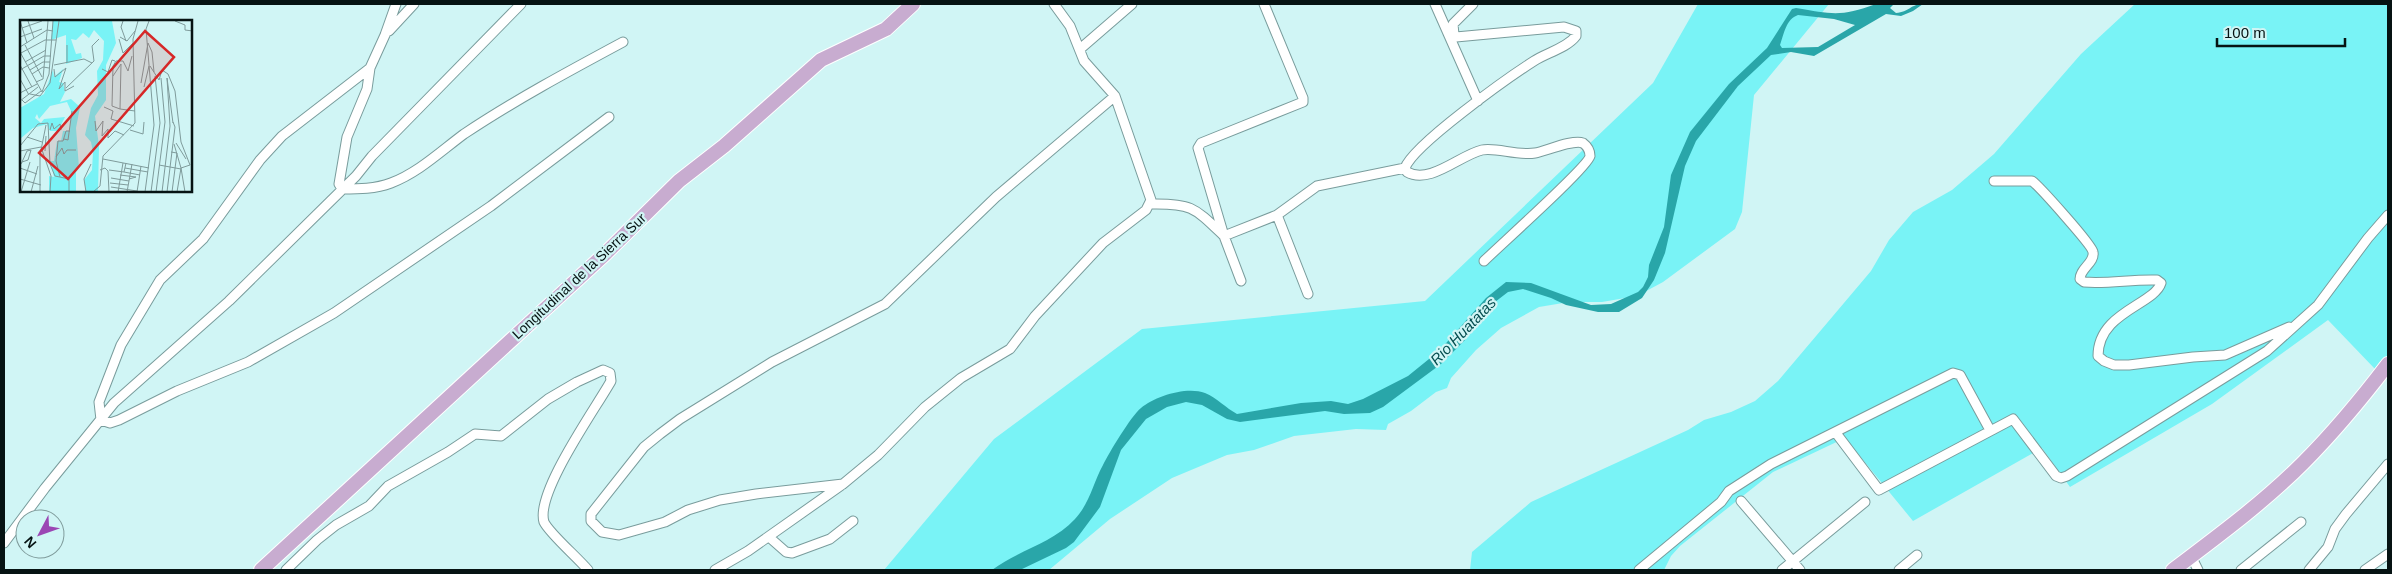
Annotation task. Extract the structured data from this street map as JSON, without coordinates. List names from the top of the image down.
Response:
{
  "streets": {
    "main road": ["Longitudinal de la Sierra Sur"]
  },
  "water": ["Rio Huatatas"],
  "scale_bar": "100 m",
  "north": "bottom left"
}
